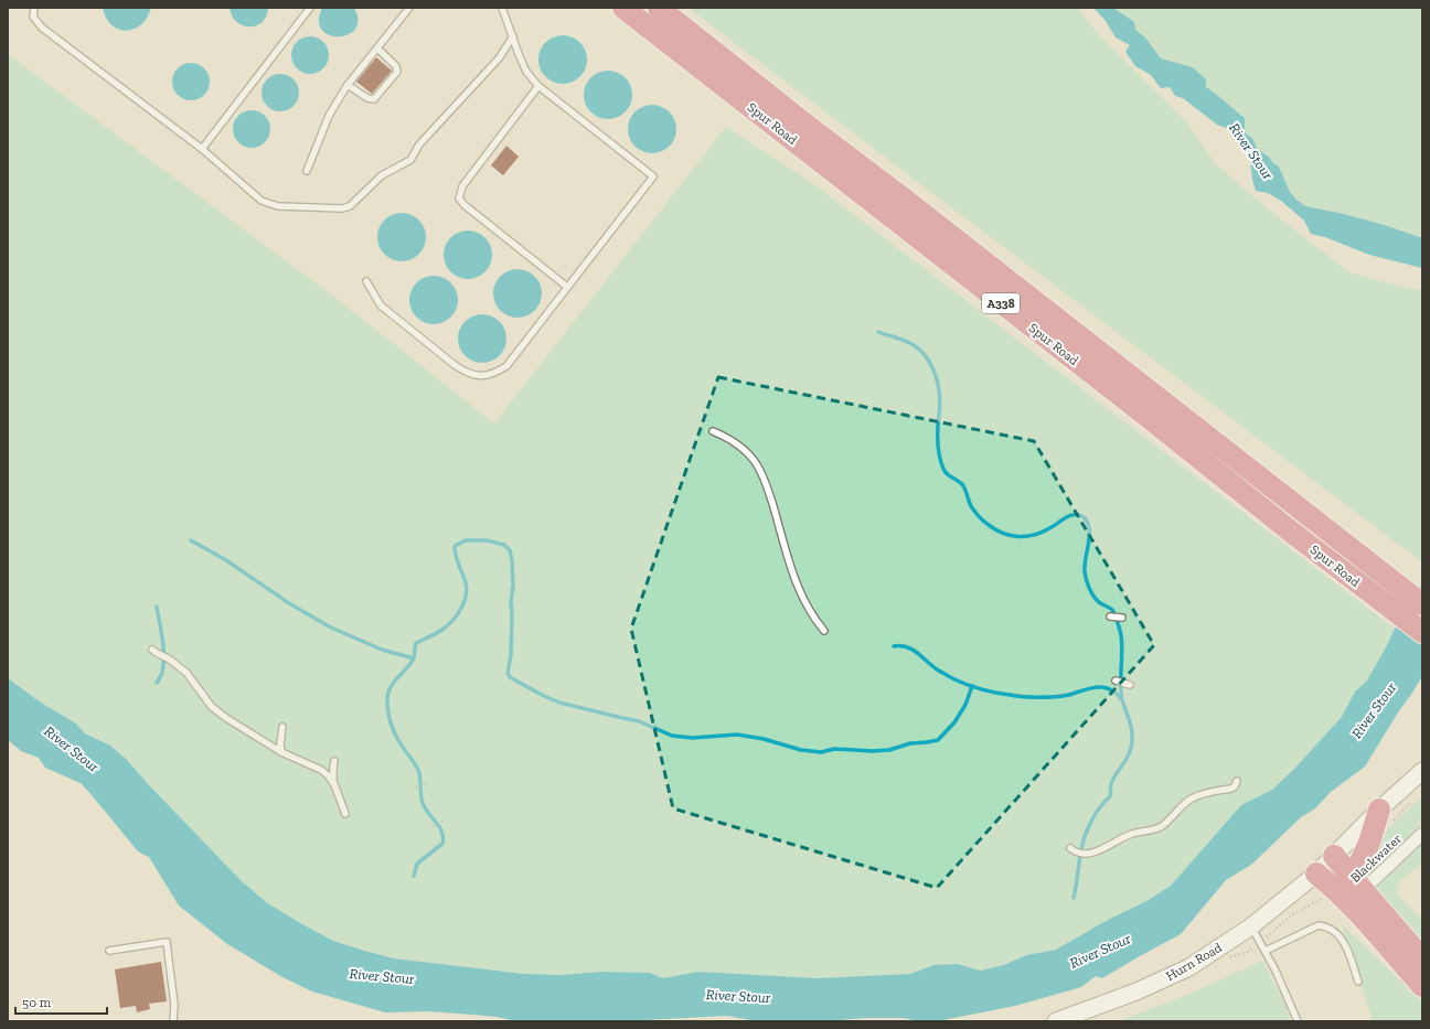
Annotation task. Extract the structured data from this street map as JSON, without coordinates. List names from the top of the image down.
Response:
{
  "streets": {
    "highway": ["Spur Road", "A338"],
    "main road": ["Hurn Road"],
    "street": ["Blackwater"]
  },
  "water": ["River Stour"],
  "scale_bar": "50 m"
}
